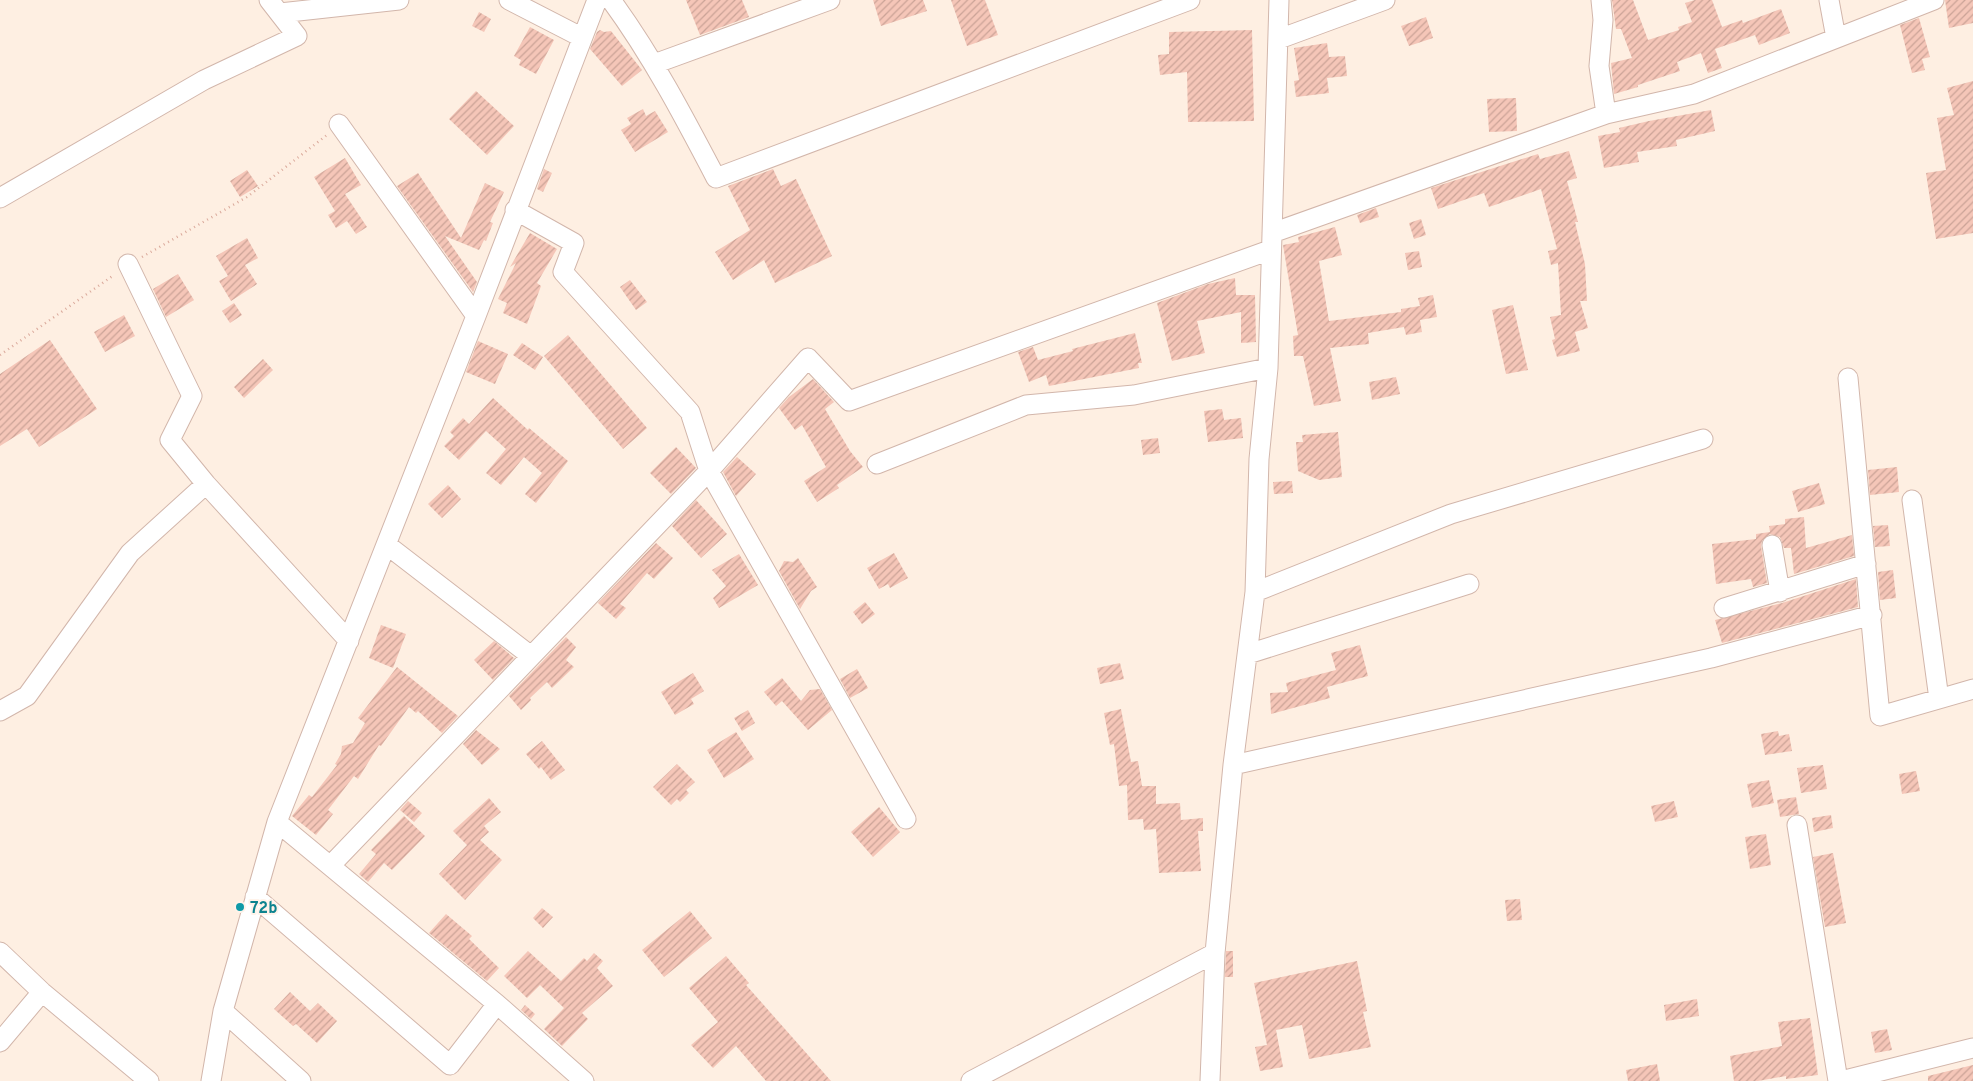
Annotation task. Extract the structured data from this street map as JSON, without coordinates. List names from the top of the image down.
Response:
{
  "places": ["72b"]
}
